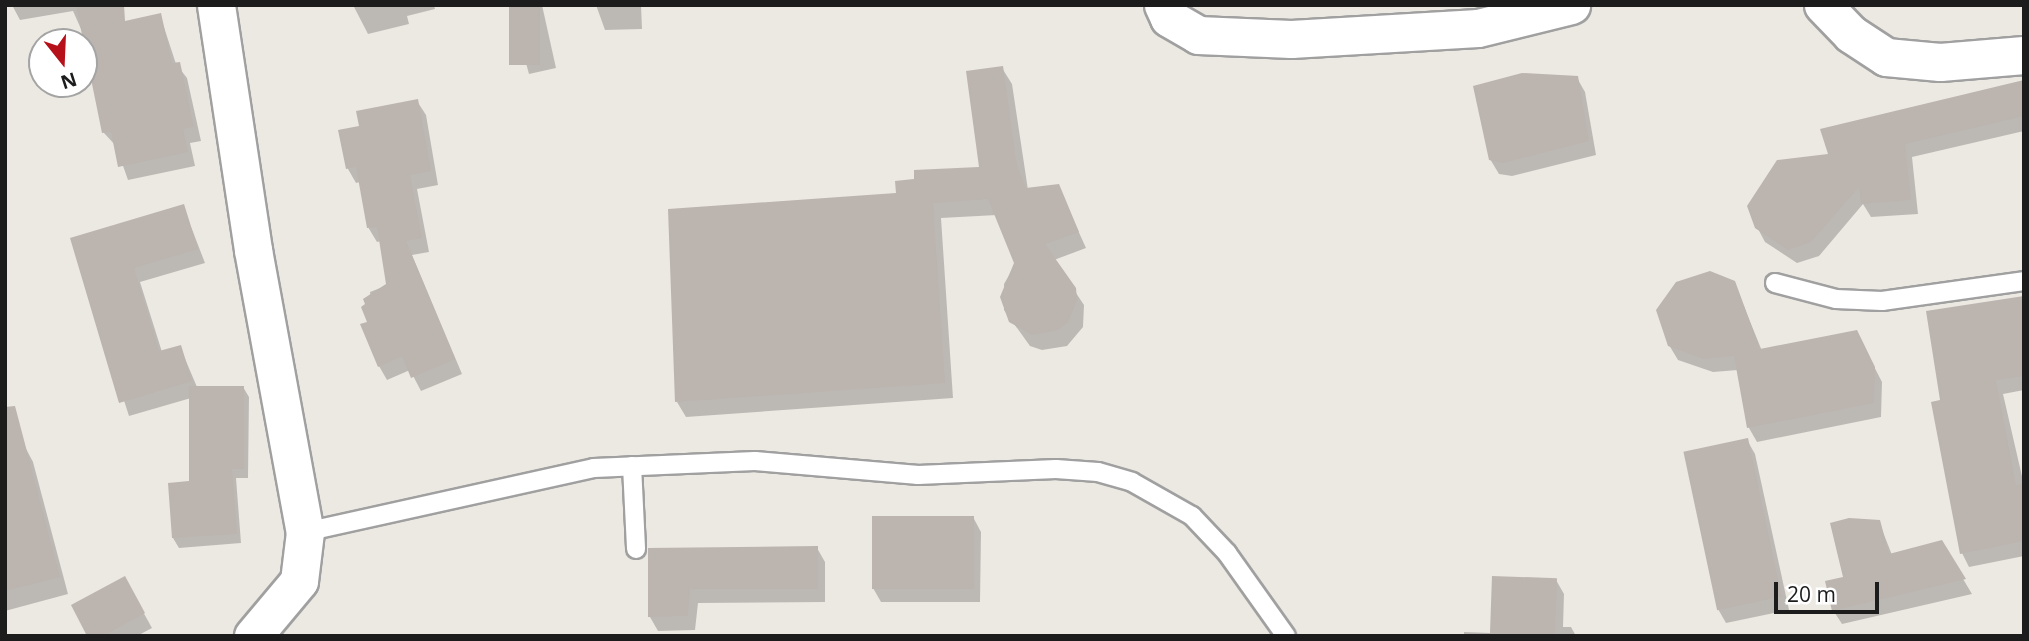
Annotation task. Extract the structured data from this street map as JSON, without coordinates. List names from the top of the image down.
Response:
{
  "scale_bar": "20 m",
  "north": "bottom"
}
